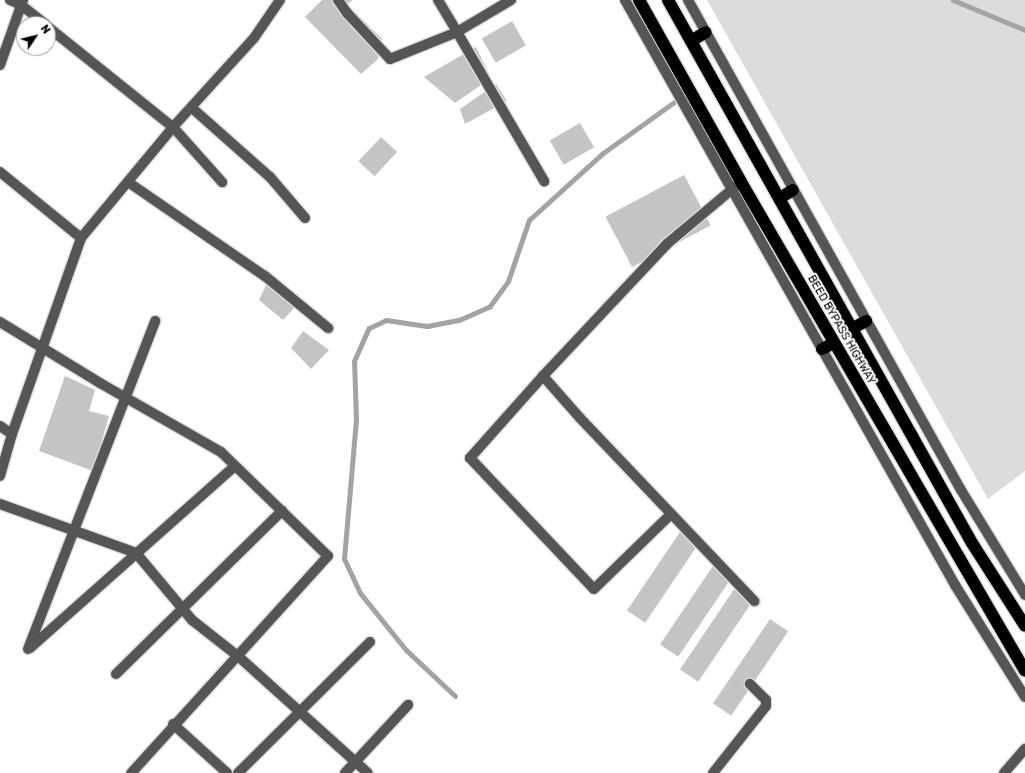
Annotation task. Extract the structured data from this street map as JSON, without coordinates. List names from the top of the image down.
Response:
{
  "streets": {
    "highway": ["BEED BYPASS HIGHWAY"]
  },
  "north": "top right"
}
